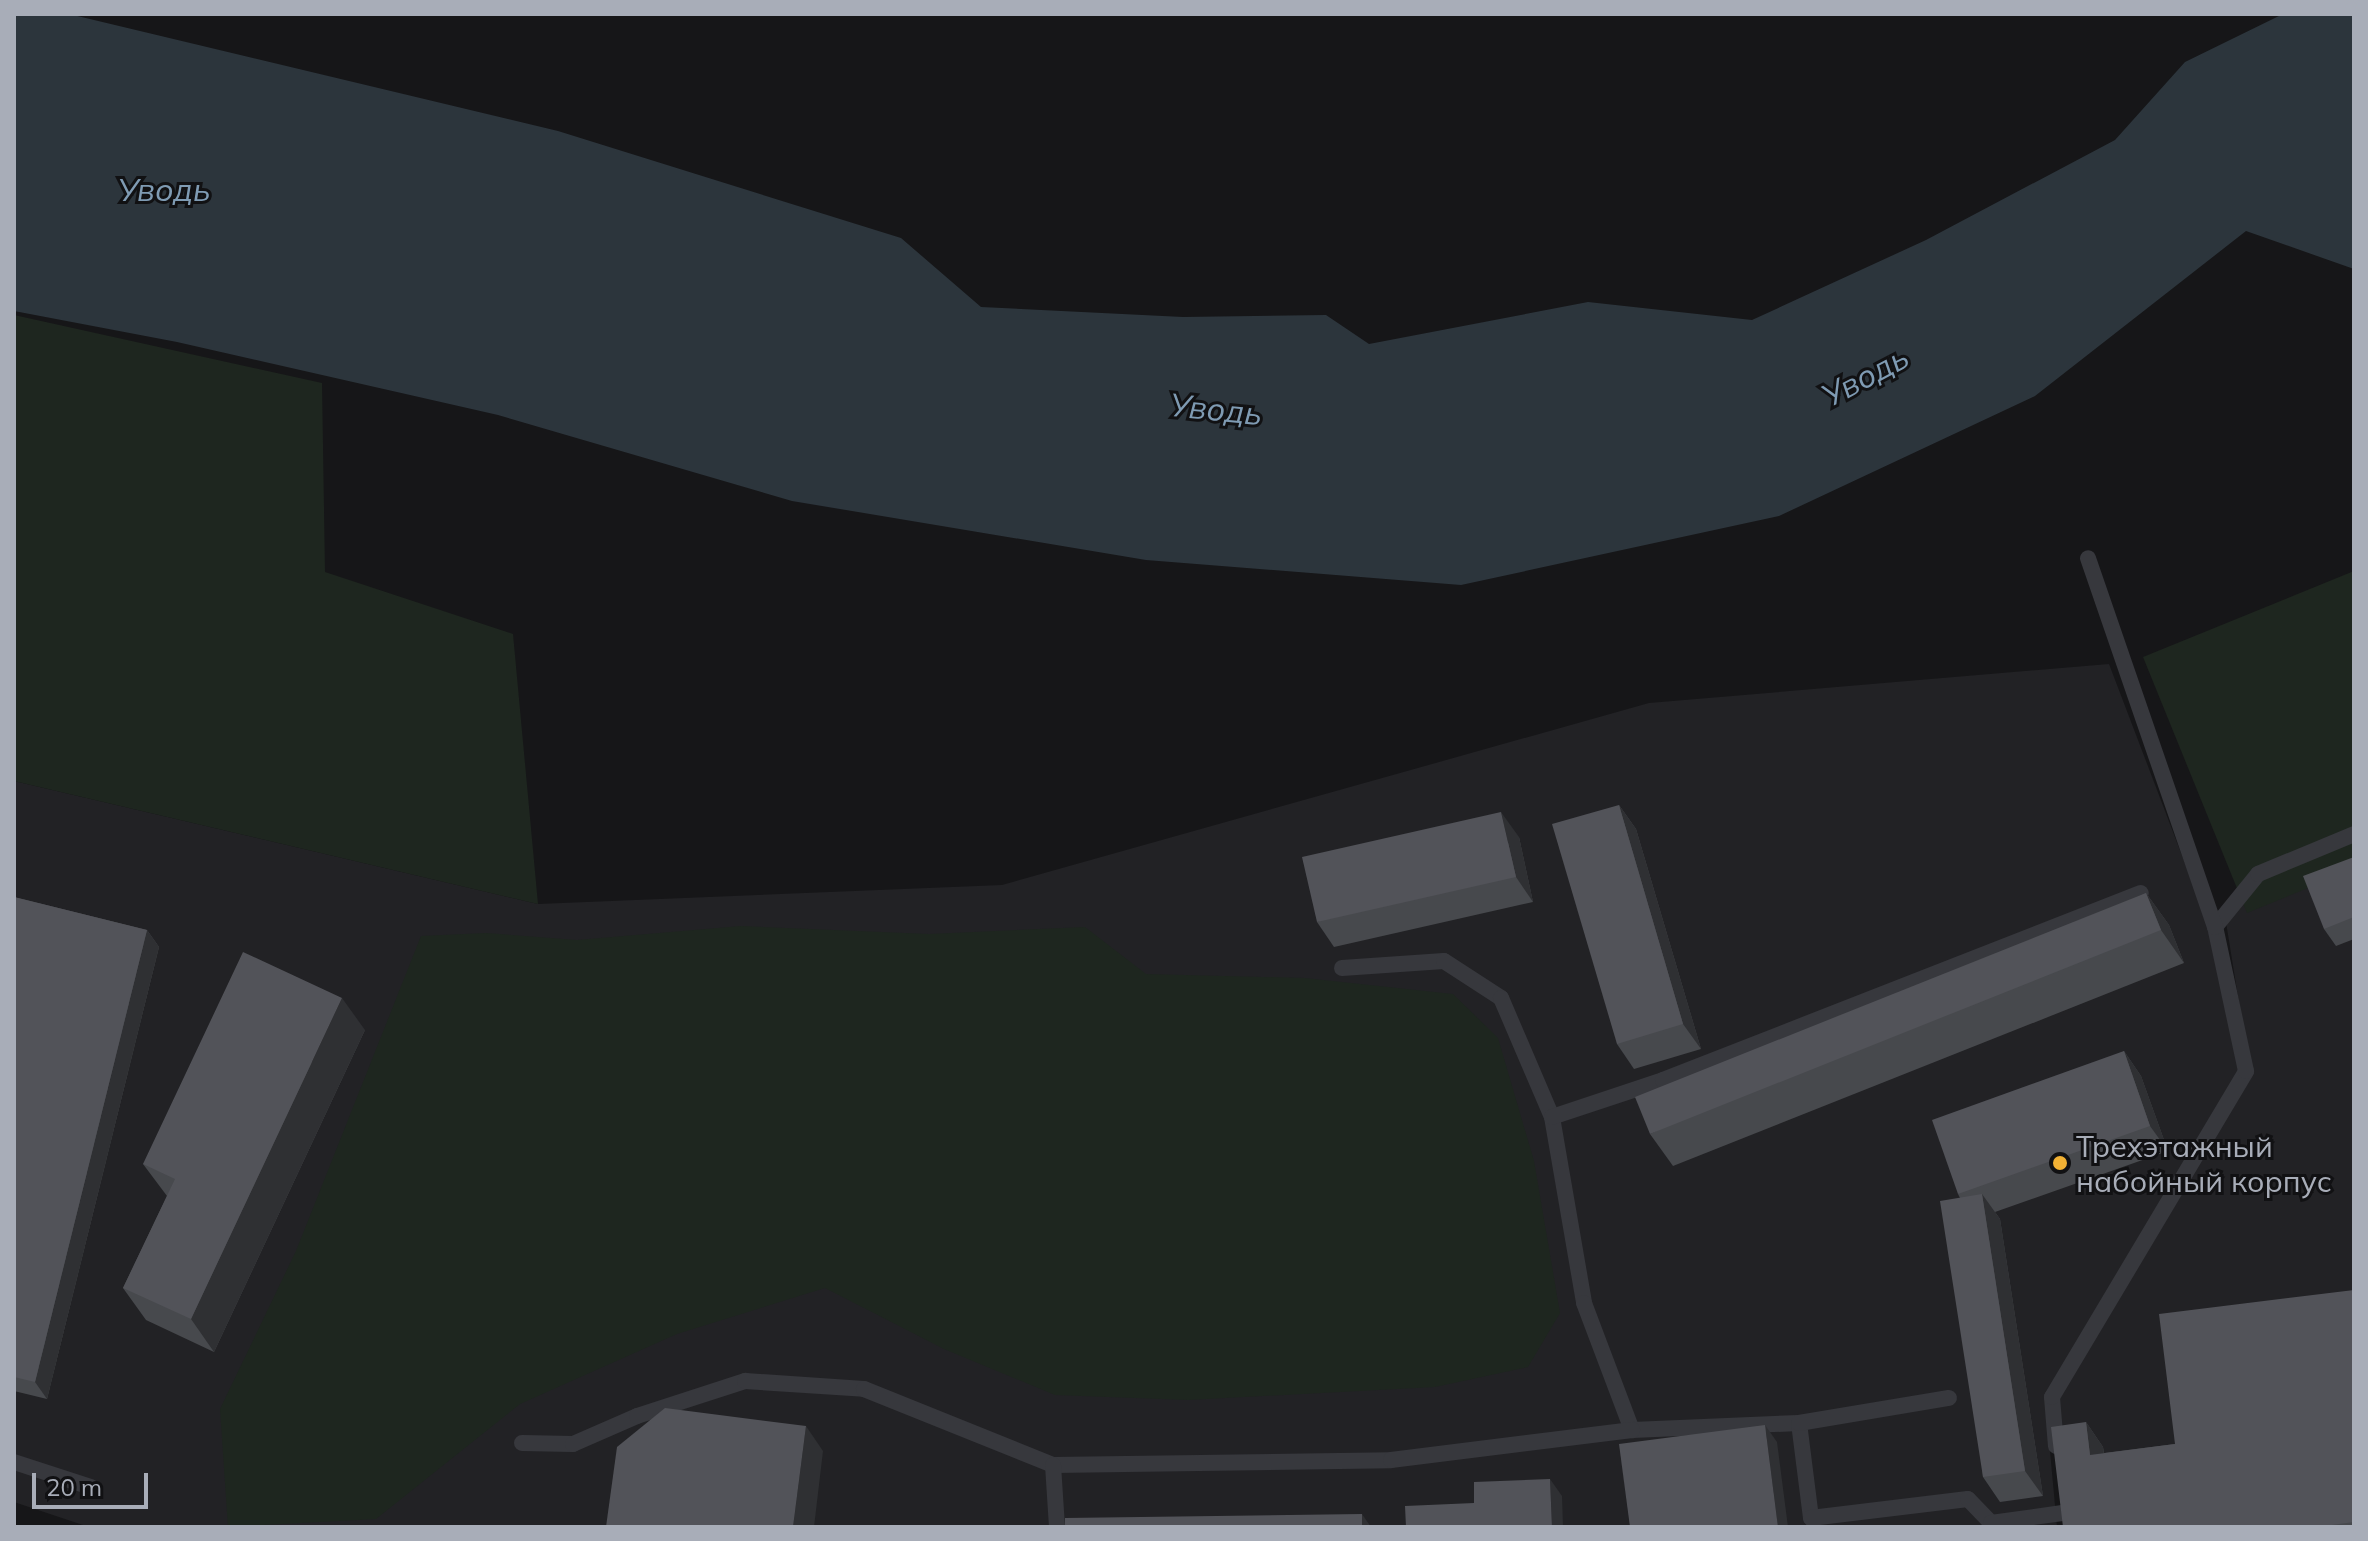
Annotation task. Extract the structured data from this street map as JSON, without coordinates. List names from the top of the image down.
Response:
{
  "water": ["Уводь"],
  "places": ["Трехэтажный набойный корпус"],
  "scale_bar": "20 m"
}
